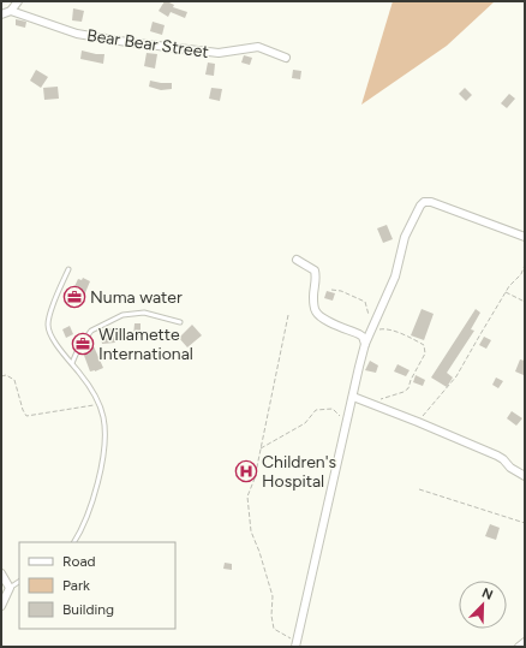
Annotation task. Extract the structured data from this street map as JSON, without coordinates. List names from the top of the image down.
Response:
{
  "streets": {
    "street": ["Bear Bear Street"]
  },
  "places": {
    "office": ["Numa water", "Willamette International"],
    "hospital": ["Children's Hospital"]
  },
  "legend": ["Road", "Park", "Building"],
  "north": "top right"
}
